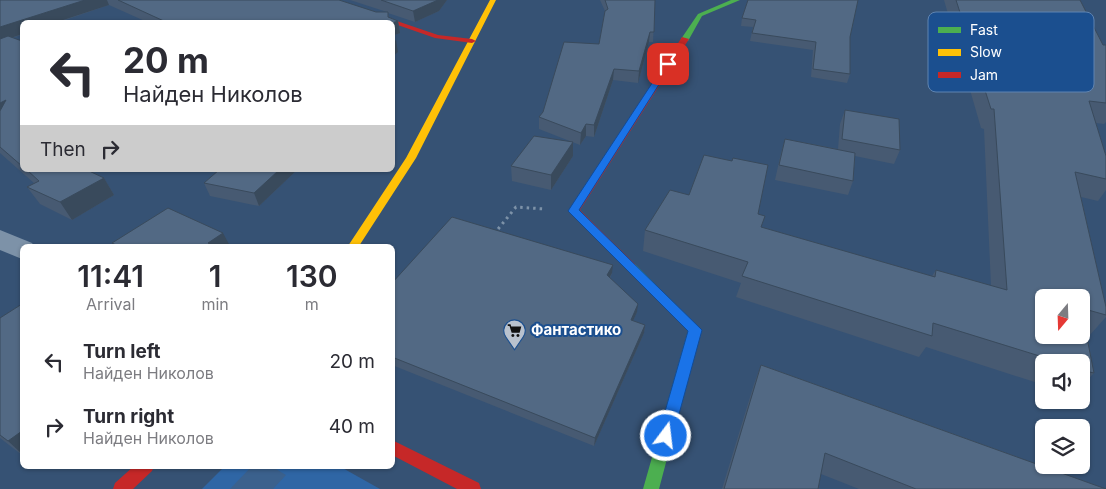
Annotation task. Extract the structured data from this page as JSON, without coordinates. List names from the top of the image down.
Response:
{
  "places": {
    "supermarket": ["Фантастико"]
  },
  "legend": ["Fast", "Slow", "Jam"],
  "north": "bottom",
  "page": {
    "turn": ["20 m", "Найден Николов"],
    "then": "Then",
    "eta": [
      "11:41",
      "Arrival",
      "1",
      "min",
      "130",
      "m"
    ],
    "list": [
      {
        "name": "Turn left",
        "note": "Найден Николов",
        "value": "20 m"
      },
      {
        "name": "Turn right",
        "note": "Найден Николов",
        "value": "40 m"
      }
    ]
  }
}
